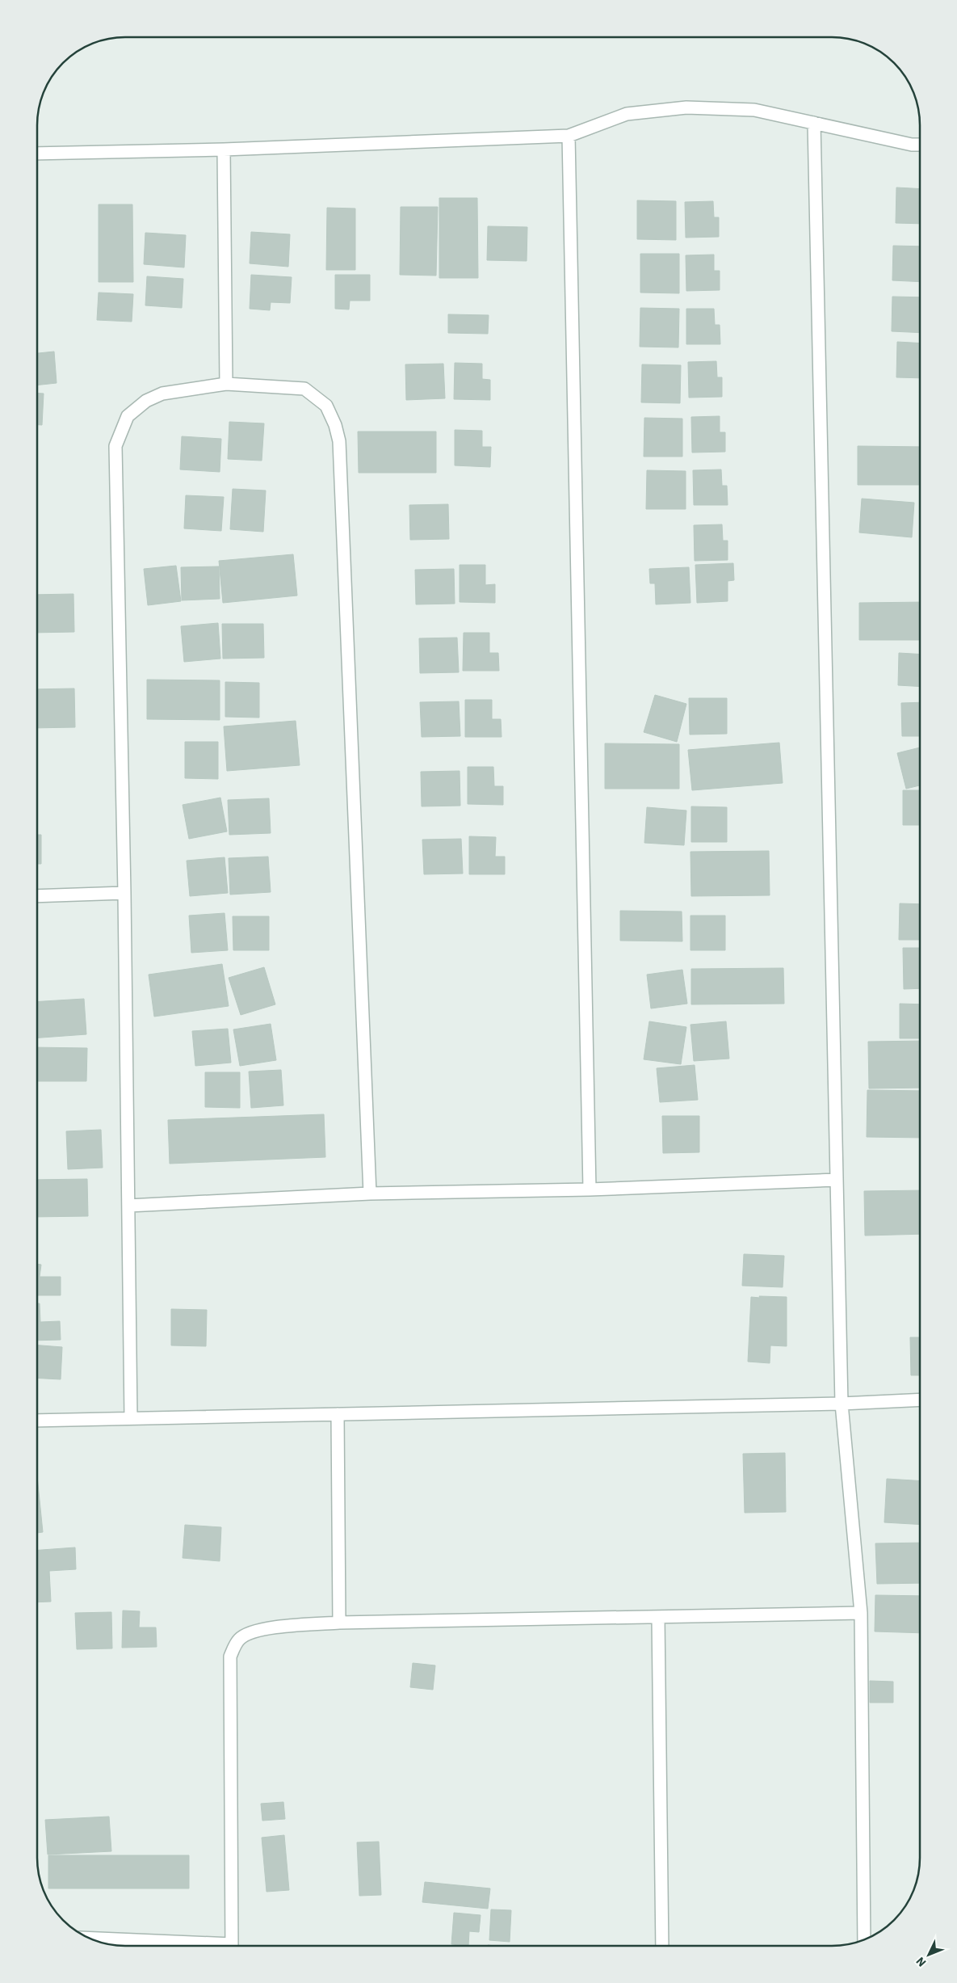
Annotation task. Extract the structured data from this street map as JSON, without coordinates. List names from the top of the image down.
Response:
{
  "north": "bottom left"
}
